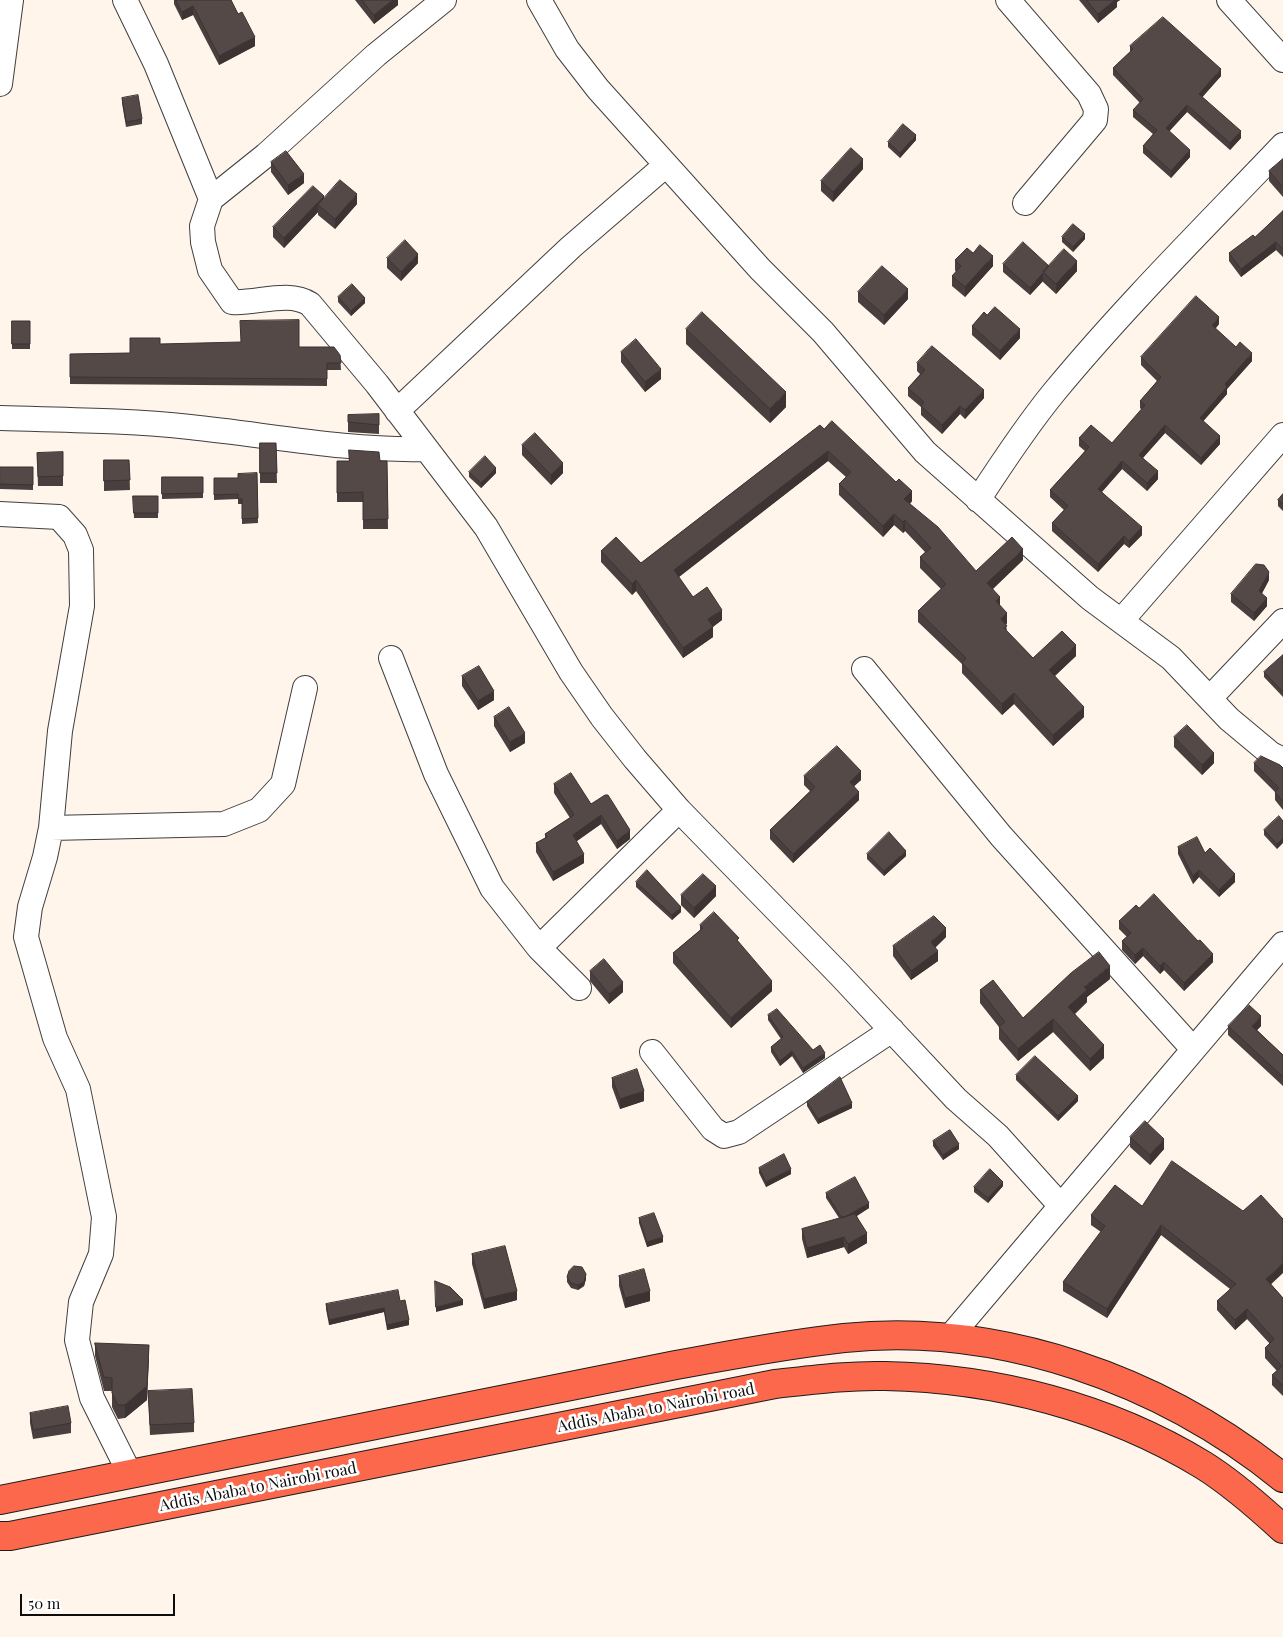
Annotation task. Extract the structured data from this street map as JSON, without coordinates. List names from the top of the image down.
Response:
{
  "streets": {
    "highway": ["Addis Ababa to Nairobi road"]
  },
  "scale_bar": "50 m"
}
